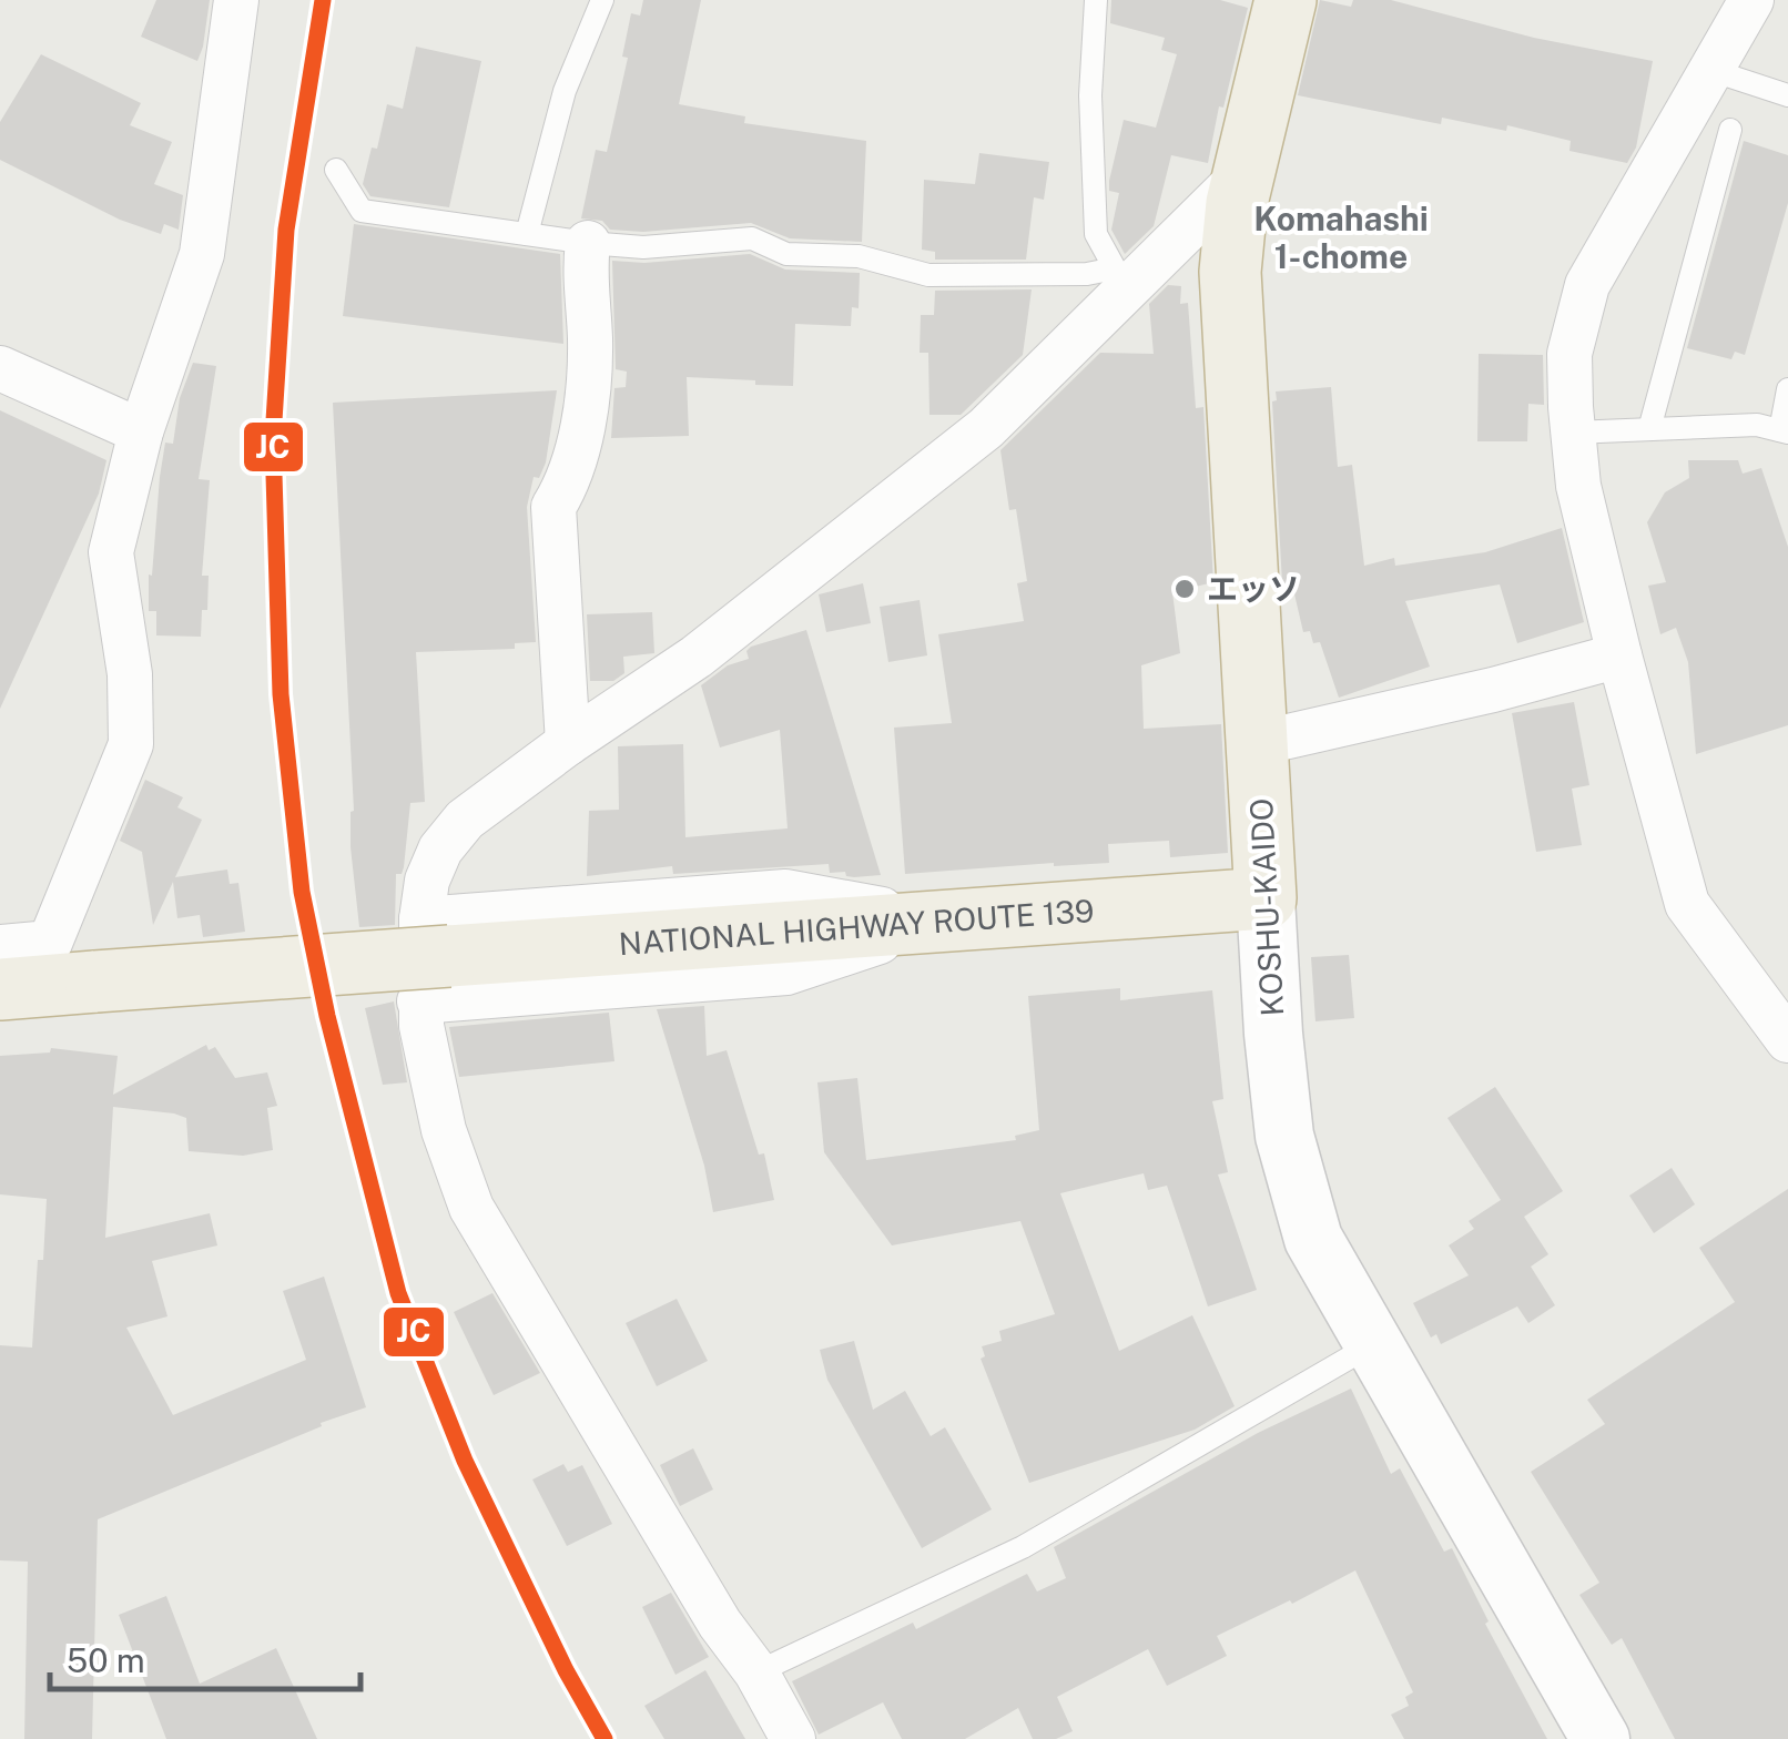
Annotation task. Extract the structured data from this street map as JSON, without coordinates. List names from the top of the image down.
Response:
{
  "streets": {
    "highway": ["KOSHU-KAIDO", "NATIONAL HIGHWAY ROUTE 139"]
  },
  "crossings": [
    ["KOSHU-KAIDO", "NATIONAL HIGHWAY ROUTE 139"]
  ],
  "districts": ["Komahashi 1-chome"],
  "places": ["エッソ"],
  "lines": ["transit line JC"],
  "scale_bar": "50 m"
}
